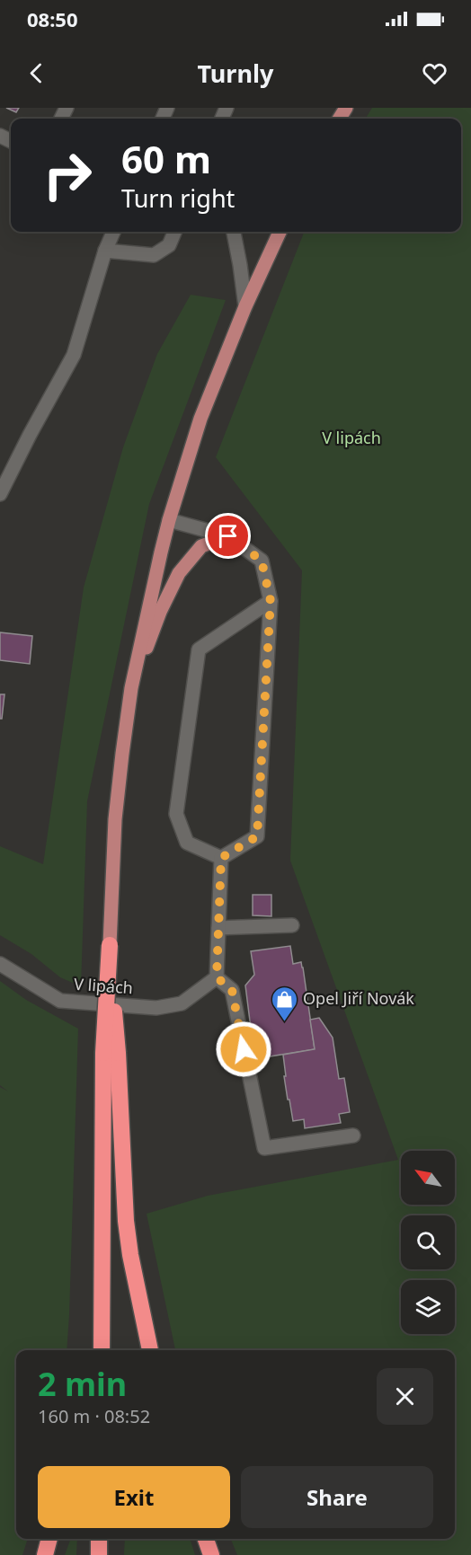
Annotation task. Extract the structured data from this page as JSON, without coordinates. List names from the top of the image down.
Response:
{
  "streets": {
    "street": ["V lipách"]
  },
  "parks": ["V lipách"],
  "places": {
    "shop": ["Opel Jiří Novák"]
  },
  "north": "top left",
  "page": {
    "status": "08:50",
    "header": "Turnly",
    "turn": ["60 m", "Turn right"],
    "heading": ["2 min", "160 m · 08:52"],
    "buttons": ["Exit", "Share"]
  }
}
